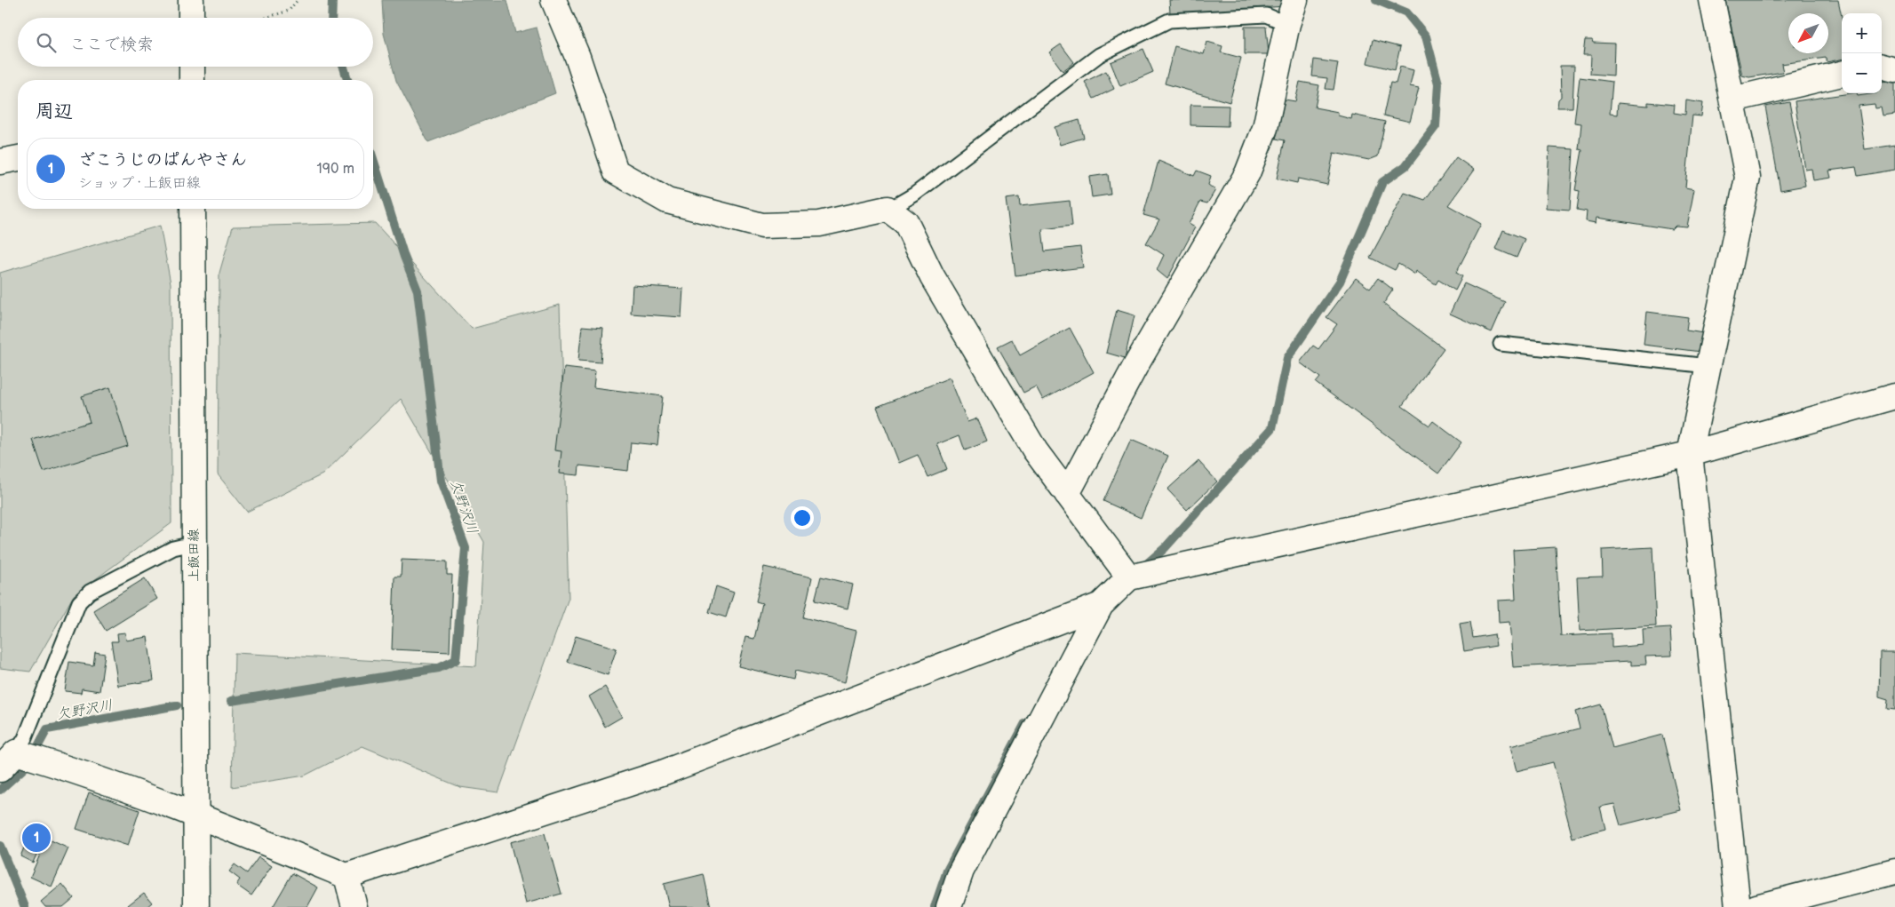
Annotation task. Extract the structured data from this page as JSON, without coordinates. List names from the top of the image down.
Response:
{
  "streets": {
    "street": ["上飯田線"]
  },
  "water": ["欠野沢川"],
  "north": "bottom left",
  "page": {
    "map_buttons": ["+", "−"],
    "search": "ここで検索",
    "heading": "周辺",
    "list": [
      {
        "mark": "1",
        "name": "ざこうじのぱんやさん",
        "note": "ショップ · 上飯田線",
        "value": "190 m"
      }
    ],
    "pins": "1"
  }
}
